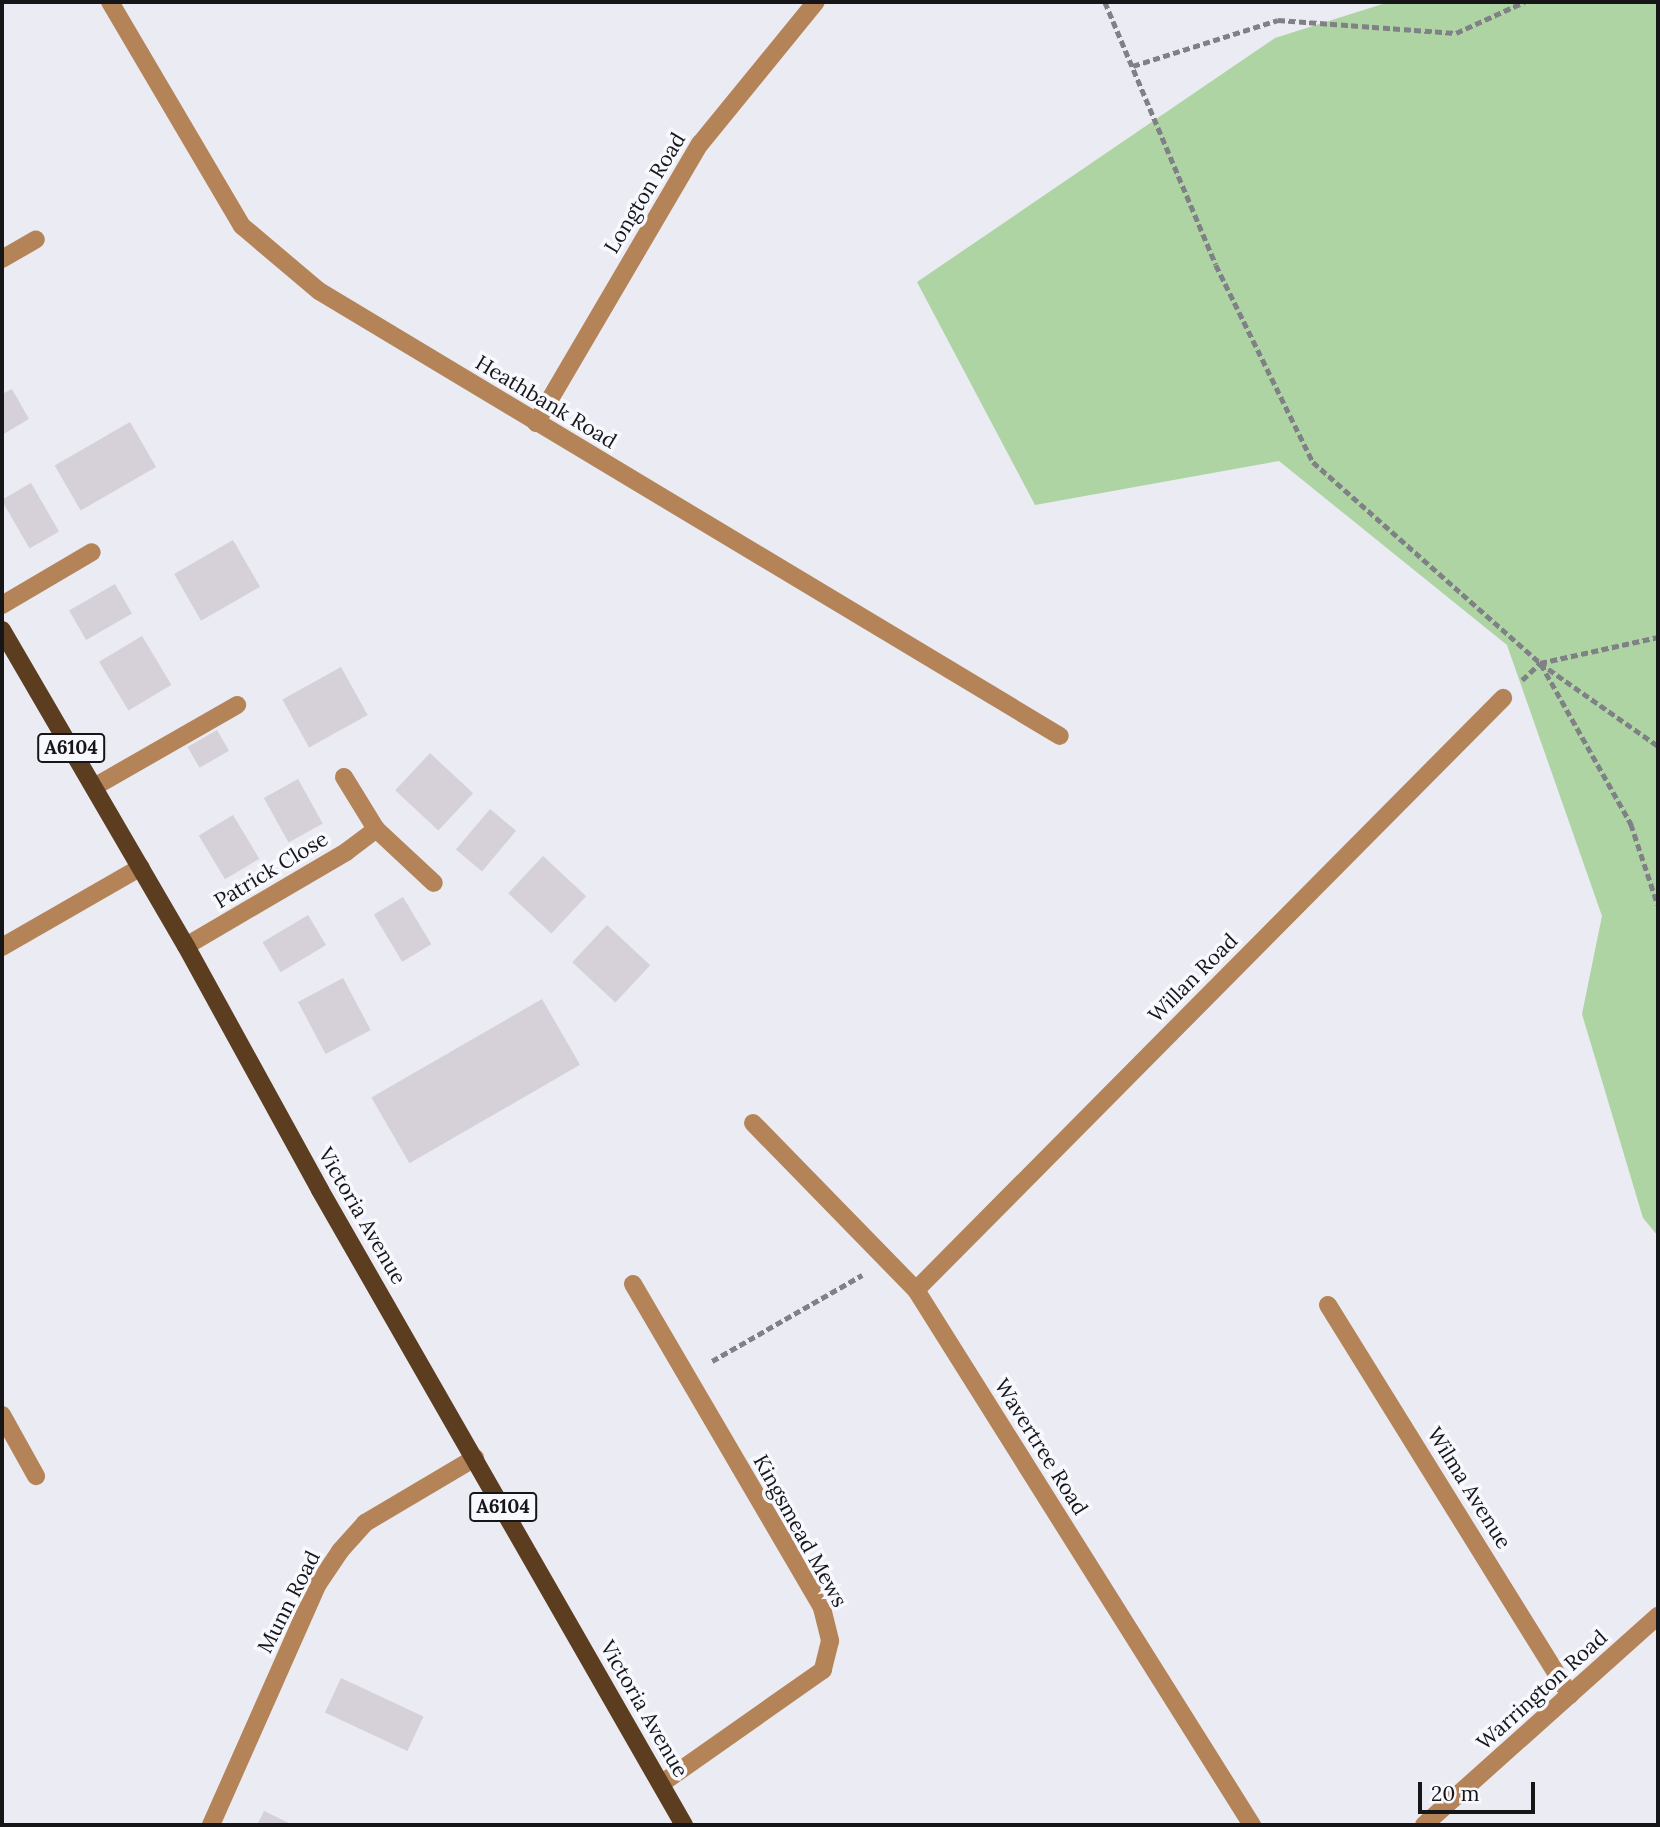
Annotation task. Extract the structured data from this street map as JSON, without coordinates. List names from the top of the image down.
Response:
{
  "streets": {
    "main road": ["A6104", "Victoria Avenue"],
    "street": [
      "Longton Road",
      "Heathbank Road",
      "Patrick Close",
      "Willan Road",
      "Wavertree Road",
      "Wilma Avenue",
      "Kingsmead Mews",
      "Munn Road",
      "Warrington Road"
    ]
  },
  "crossings": [
    ["Longton Road", "Heathbank Road"],
    ["Patrick Close", "Victoria Avenue"],
    ["Willan Road", "Wavertree Road"],
    ["Victoria Avenue", "Kingsmead Mews"],
    ["Victoria Avenue", "Munn Road"],
    ["Wilma Avenue", "Warrington Road"]
  ],
  "scale_bar": "20 m"
}
